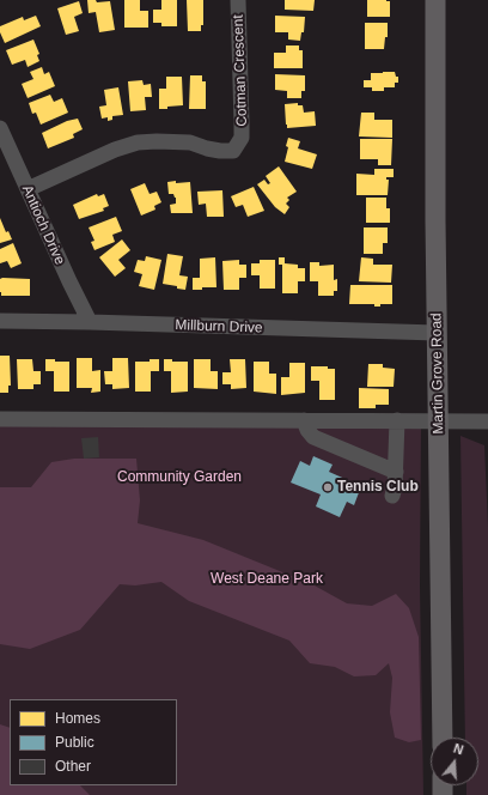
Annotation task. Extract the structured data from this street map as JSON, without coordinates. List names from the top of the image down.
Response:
{
  "streets": {
    "main road": ["Martin Grove Road"],
    "street": ["Cotman Crescent", "Antioch Drive", "Millburn Drive"]
  },
  "crossings": [
    ["Cotman Crescent", "Antioch Drive"],
    ["Antioch Drive", "Millburn Drive"],
    ["Millburn Drive", "Martin Grove Road"]
  ],
  "parks": ["Community Garden", "West Deane Park"],
  "places": ["Tennis Club"],
  "legend": ["Homes", "Public", "Other"],
  "north": "top"
}
